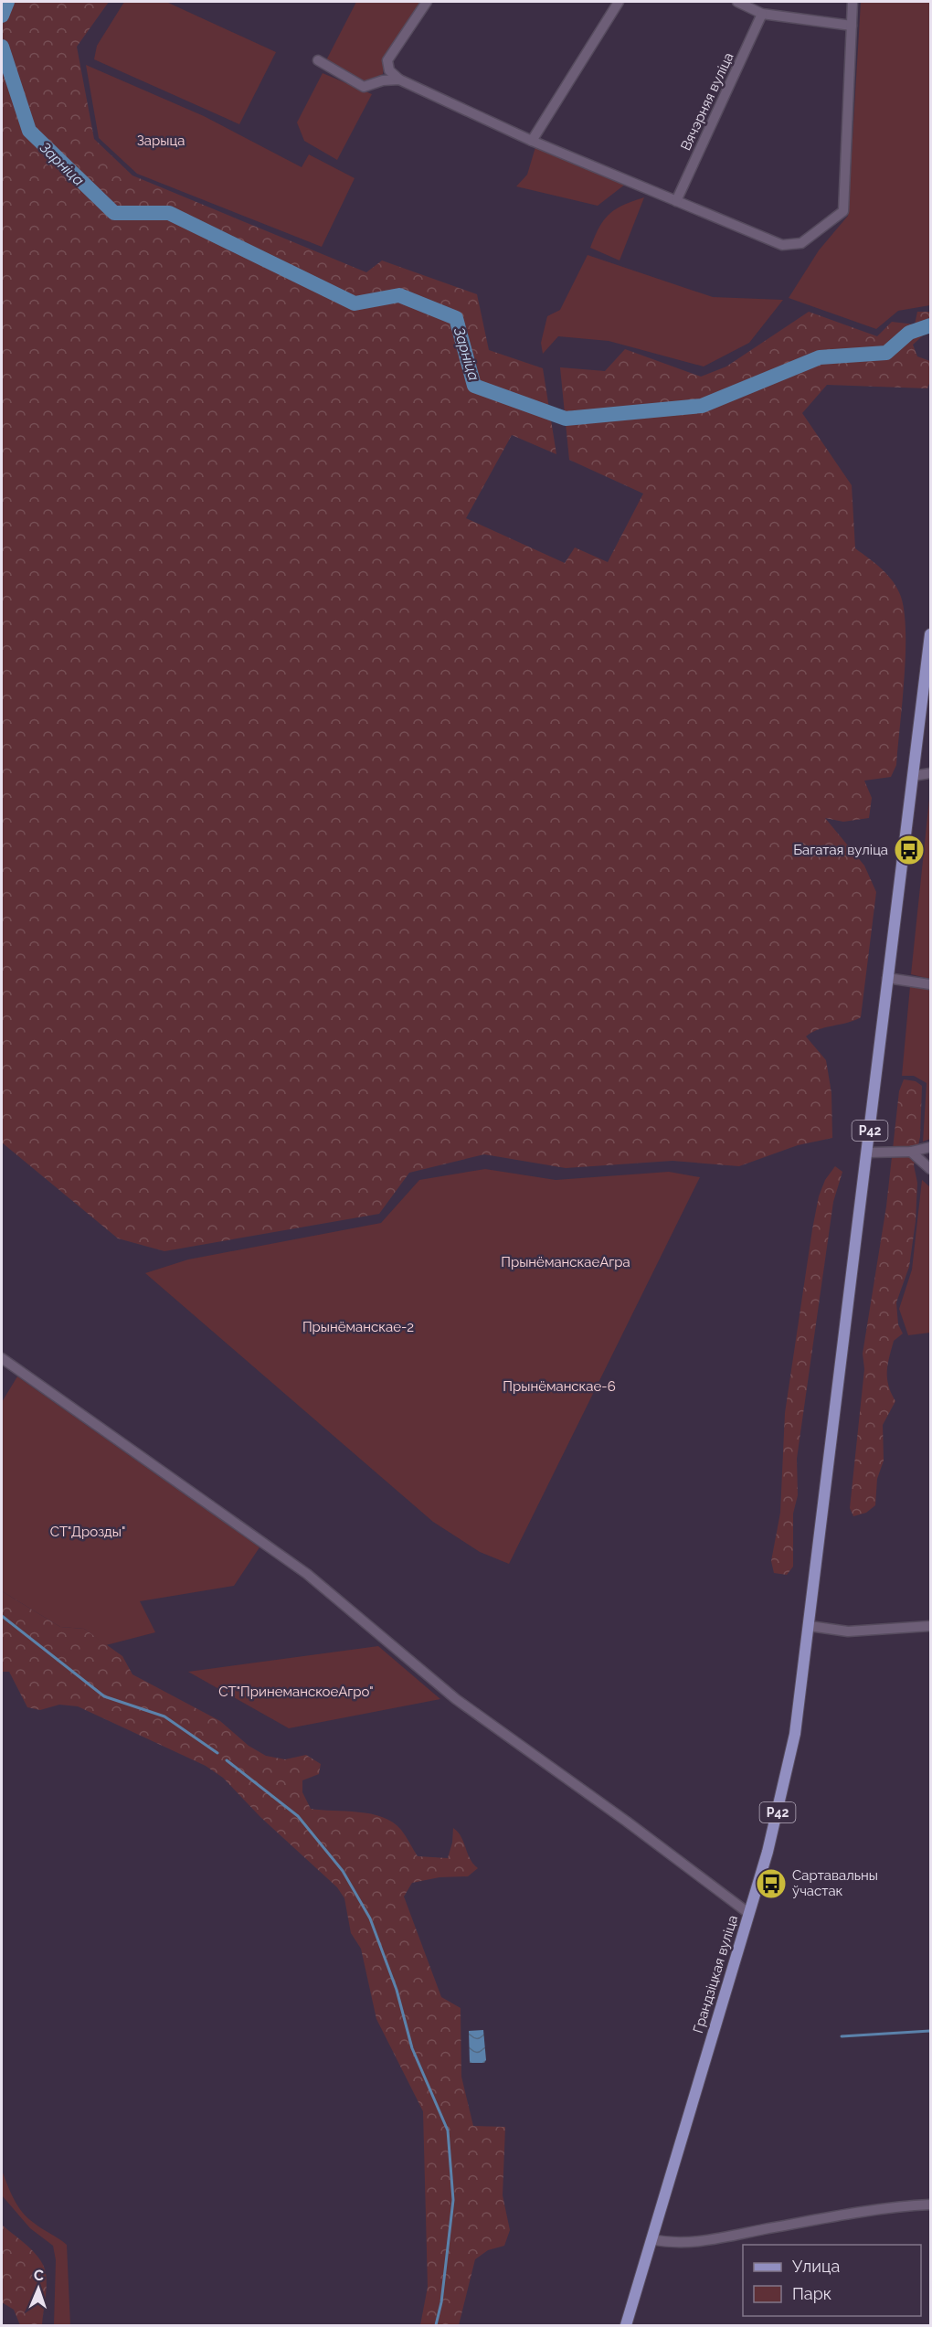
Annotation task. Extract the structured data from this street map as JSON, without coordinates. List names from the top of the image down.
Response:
{
  "streets": {
    "main road": ["Р42", "Грандзіцкая вуліца"],
    "street": ["Вячэрняя вуліца"]
  },
  "crossings": [
    ["Р42", "Грандзіцкая вуліца"]
  ],
  "water": ["Зарніца"],
  "parks": [
    "Зарыца",
    "ПрынёманскаеАгра",
    "Прынёманскае-2",
    "Прынёманскае-6",
    "СТ\"Дрозды\"",
    "СТ\"ПринеманскоеАгро\""
  ],
  "places": {
    "bus stop": ["Багатая вуліца", "Сартавальны ўчастак"]
  },
  "legend": ["Улица", "Парк"],
  "north": "top"
}
